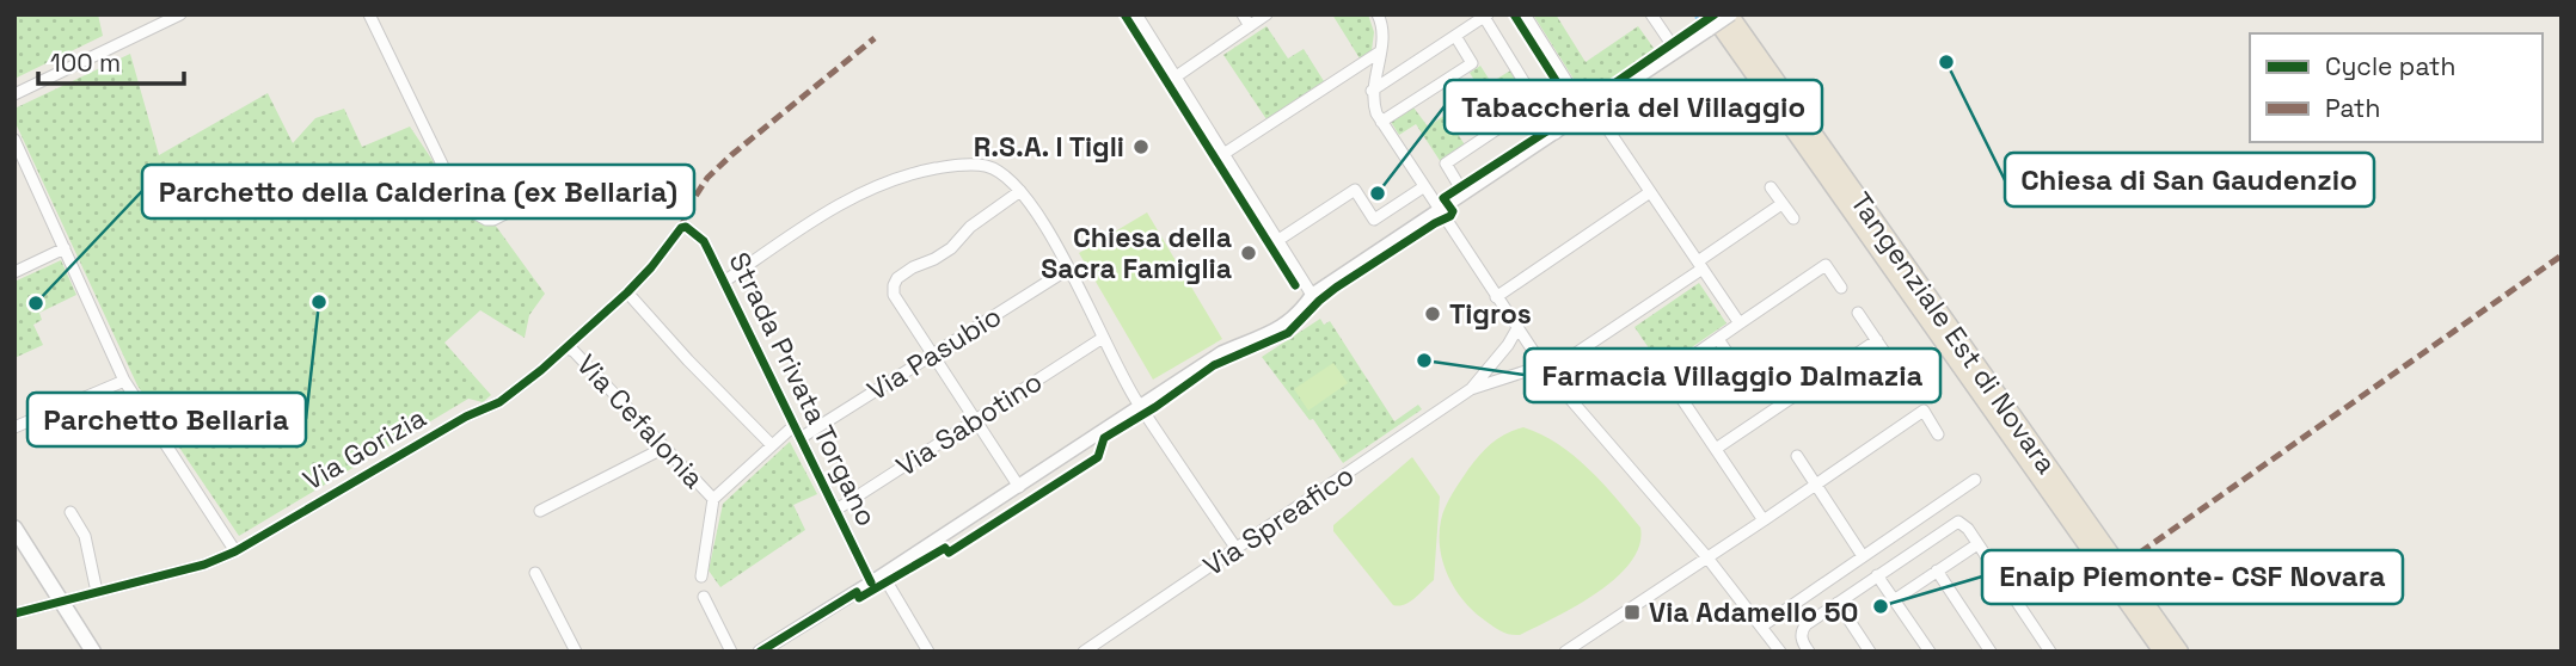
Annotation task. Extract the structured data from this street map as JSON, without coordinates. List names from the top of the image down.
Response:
{
  "streets": {
    "highway": ["Tangenziale Est di Novara"],
    "street": [
      "Via Pasubio",
      "Strada Privata Torgano",
      "Via Cefalonia",
      "Via Sabotino",
      "Via Gorizia",
      "Via Spreafico"
    ]
  },
  "crossings": [
    ["Via Pasubio", "Strada Privata Torgano"],
    ["Strada Privata Torgano", "Via Cefalonia"],
    ["Strada Privata Torgano", "Via Sabotino"],
    ["Strada Privata Torgano", "Via Gorizia"],
    ["Via Cefalonia", "Via Gorizia"]
  ],
  "places": {
    "other": [
      "Chiesa di San Gaudenzio",
      "R.S.A. I Tigli",
      "Tabaccheria del Villaggio",
      "Chiesa della Sacra Famiglia",
      "Parchetto Bellaria",
      "Parchetto della Calderina (ex Bellaria)",
      "Tigros",
      "Farmacia Villaggio Dalmazia",
      "Enaip Piemonte- CSF Novara"
    ],
    "transit": ["Via Adamello 50"]
  },
  "legend": ["Cycle path", "Path"],
  "scale_bar": "100 m"
}
